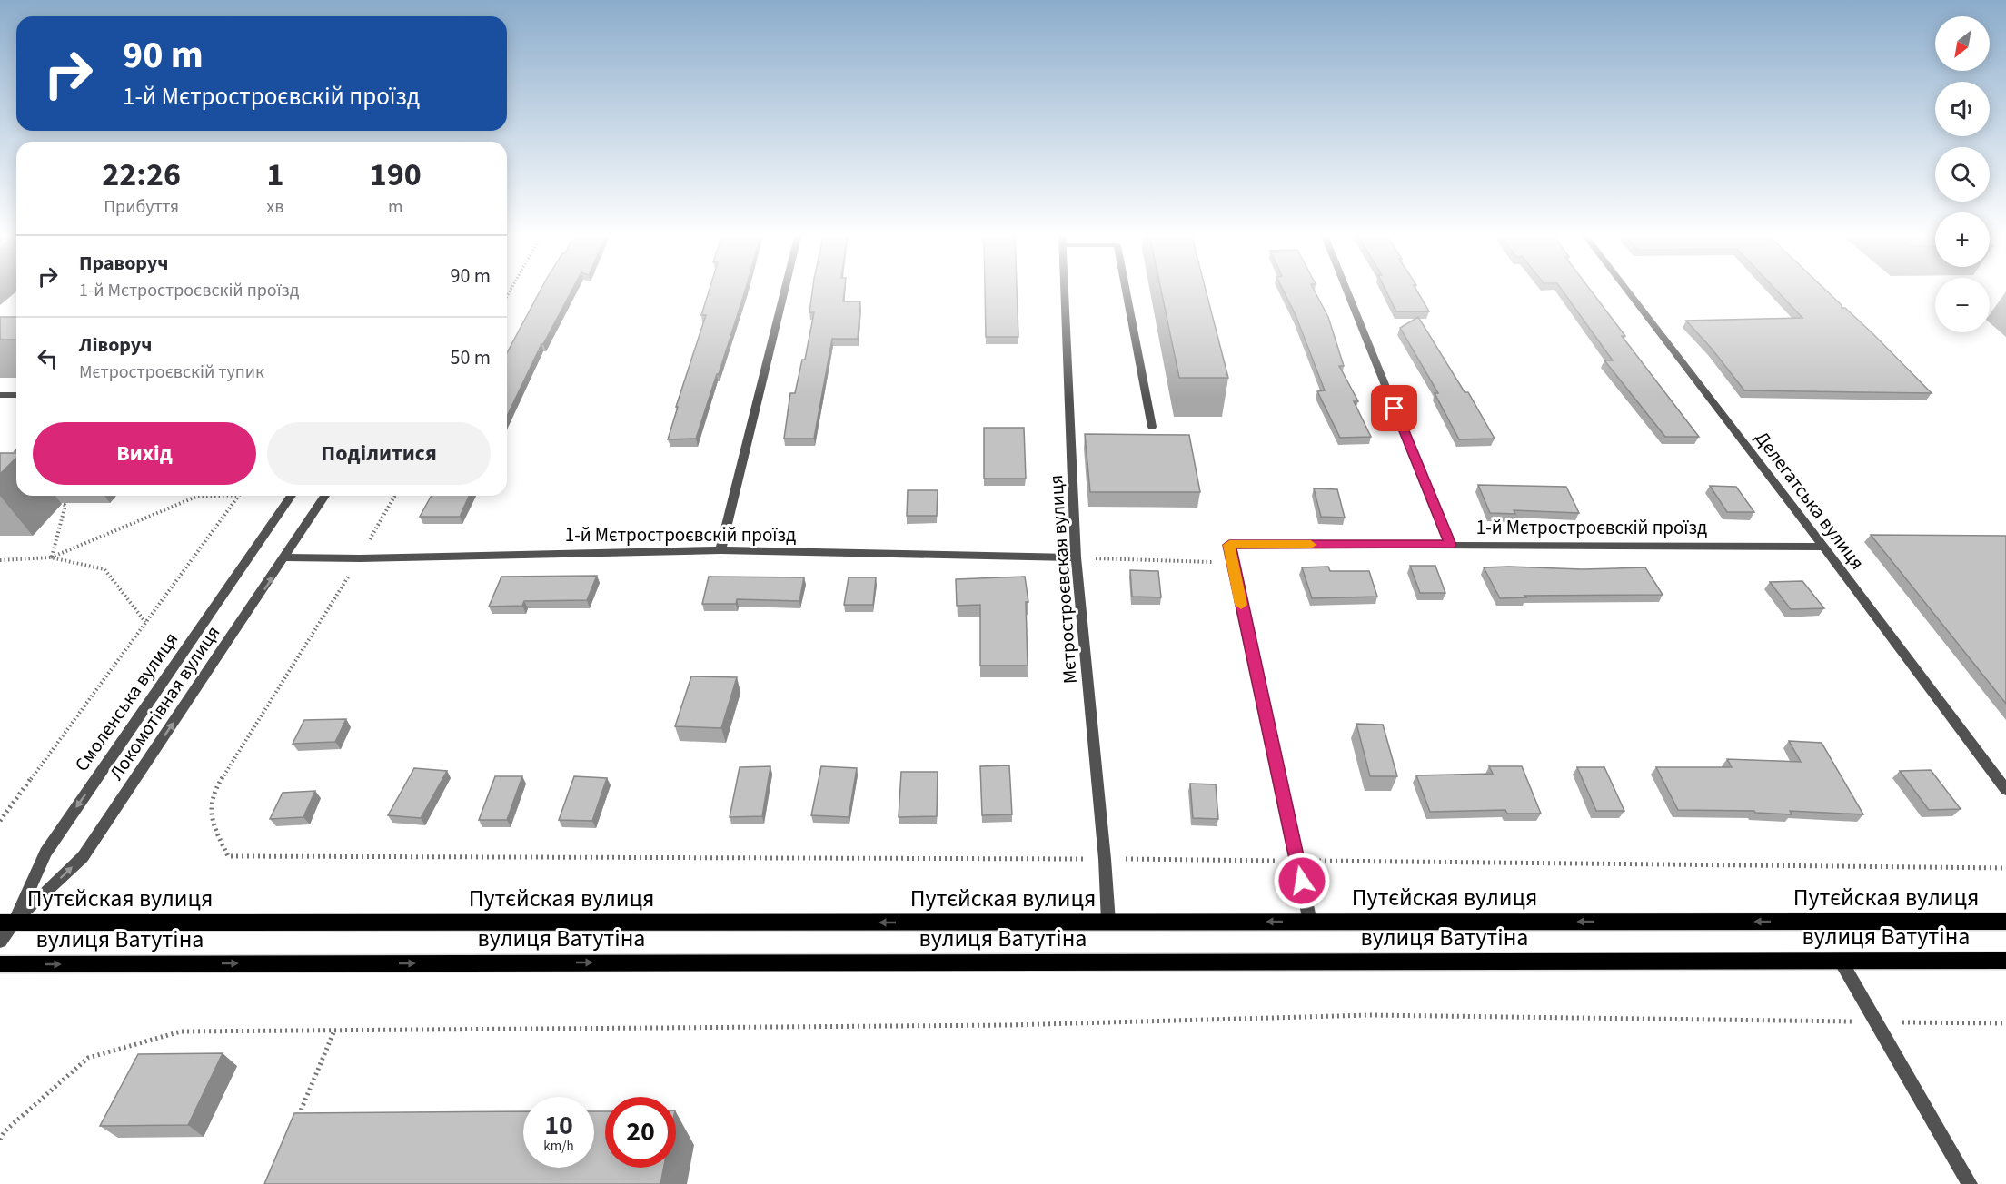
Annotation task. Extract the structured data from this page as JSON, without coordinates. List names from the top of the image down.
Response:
{
  "streets": {
    "main road": ["Путєйская вулиця", "вулиця Ватутіна"],
    "street": [
      "Делегатська вулиця",
      "1-й Мєтростроєвскій проїзд",
      "Мєтростроєвская вулиця",
      "Смоленська вулиця",
      "Локомотівная вулиця"
    ]
  },
  "crossings": [
    ["Делегатська вулиця", "1-й Мєтростроєвскій проїзд"],
    ["1-й Мєтростроєвскій проїзд", "Мєтростроєвская вулиця"],
    ["1-й Мєтростроєвскій проїзд", "Локомотівная вулиця"],
    ["Мєтростроєвская вулиця", "Путєйская вулиця"],
    ["Смоленська вулиця", "Локомотівная вулиця"],
    ["Смоленська вулиця", "Путєйская вулиця"],
    ["Локомотівная вулиця", "Путєйская вулиця"]
  ],
  "one_way": [
    "Смоленська вулиця",
    "Локомотівная вулиця",
    "Путєйская вулиця",
    "вулиця Ватутіна"
  ],
  "north": "bottom left",
  "page": {
    "map_buttons": ["+", "−"],
    "turn": ["90 m", "1-й Мєтростроєвскій проїзд"],
    "eta": [
      "22:26",
      "Прибуття",
      "1",
      "хв",
      "190",
      "m"
    ],
    "list": [
      {
        "name": "Праворуч",
        "note": "1-й Мєтростроєвскій проїзд",
        "value": "90 m"
      },
      {
        "name": "Ліворуч",
        "note": "Мєтростроєвскій тупик",
        "value": "50 m"
      }
    ],
    "buttons": ["Вихід", "Поділитися"],
    "speed": "10 km/h",
    "limit": "20"
  }
}
